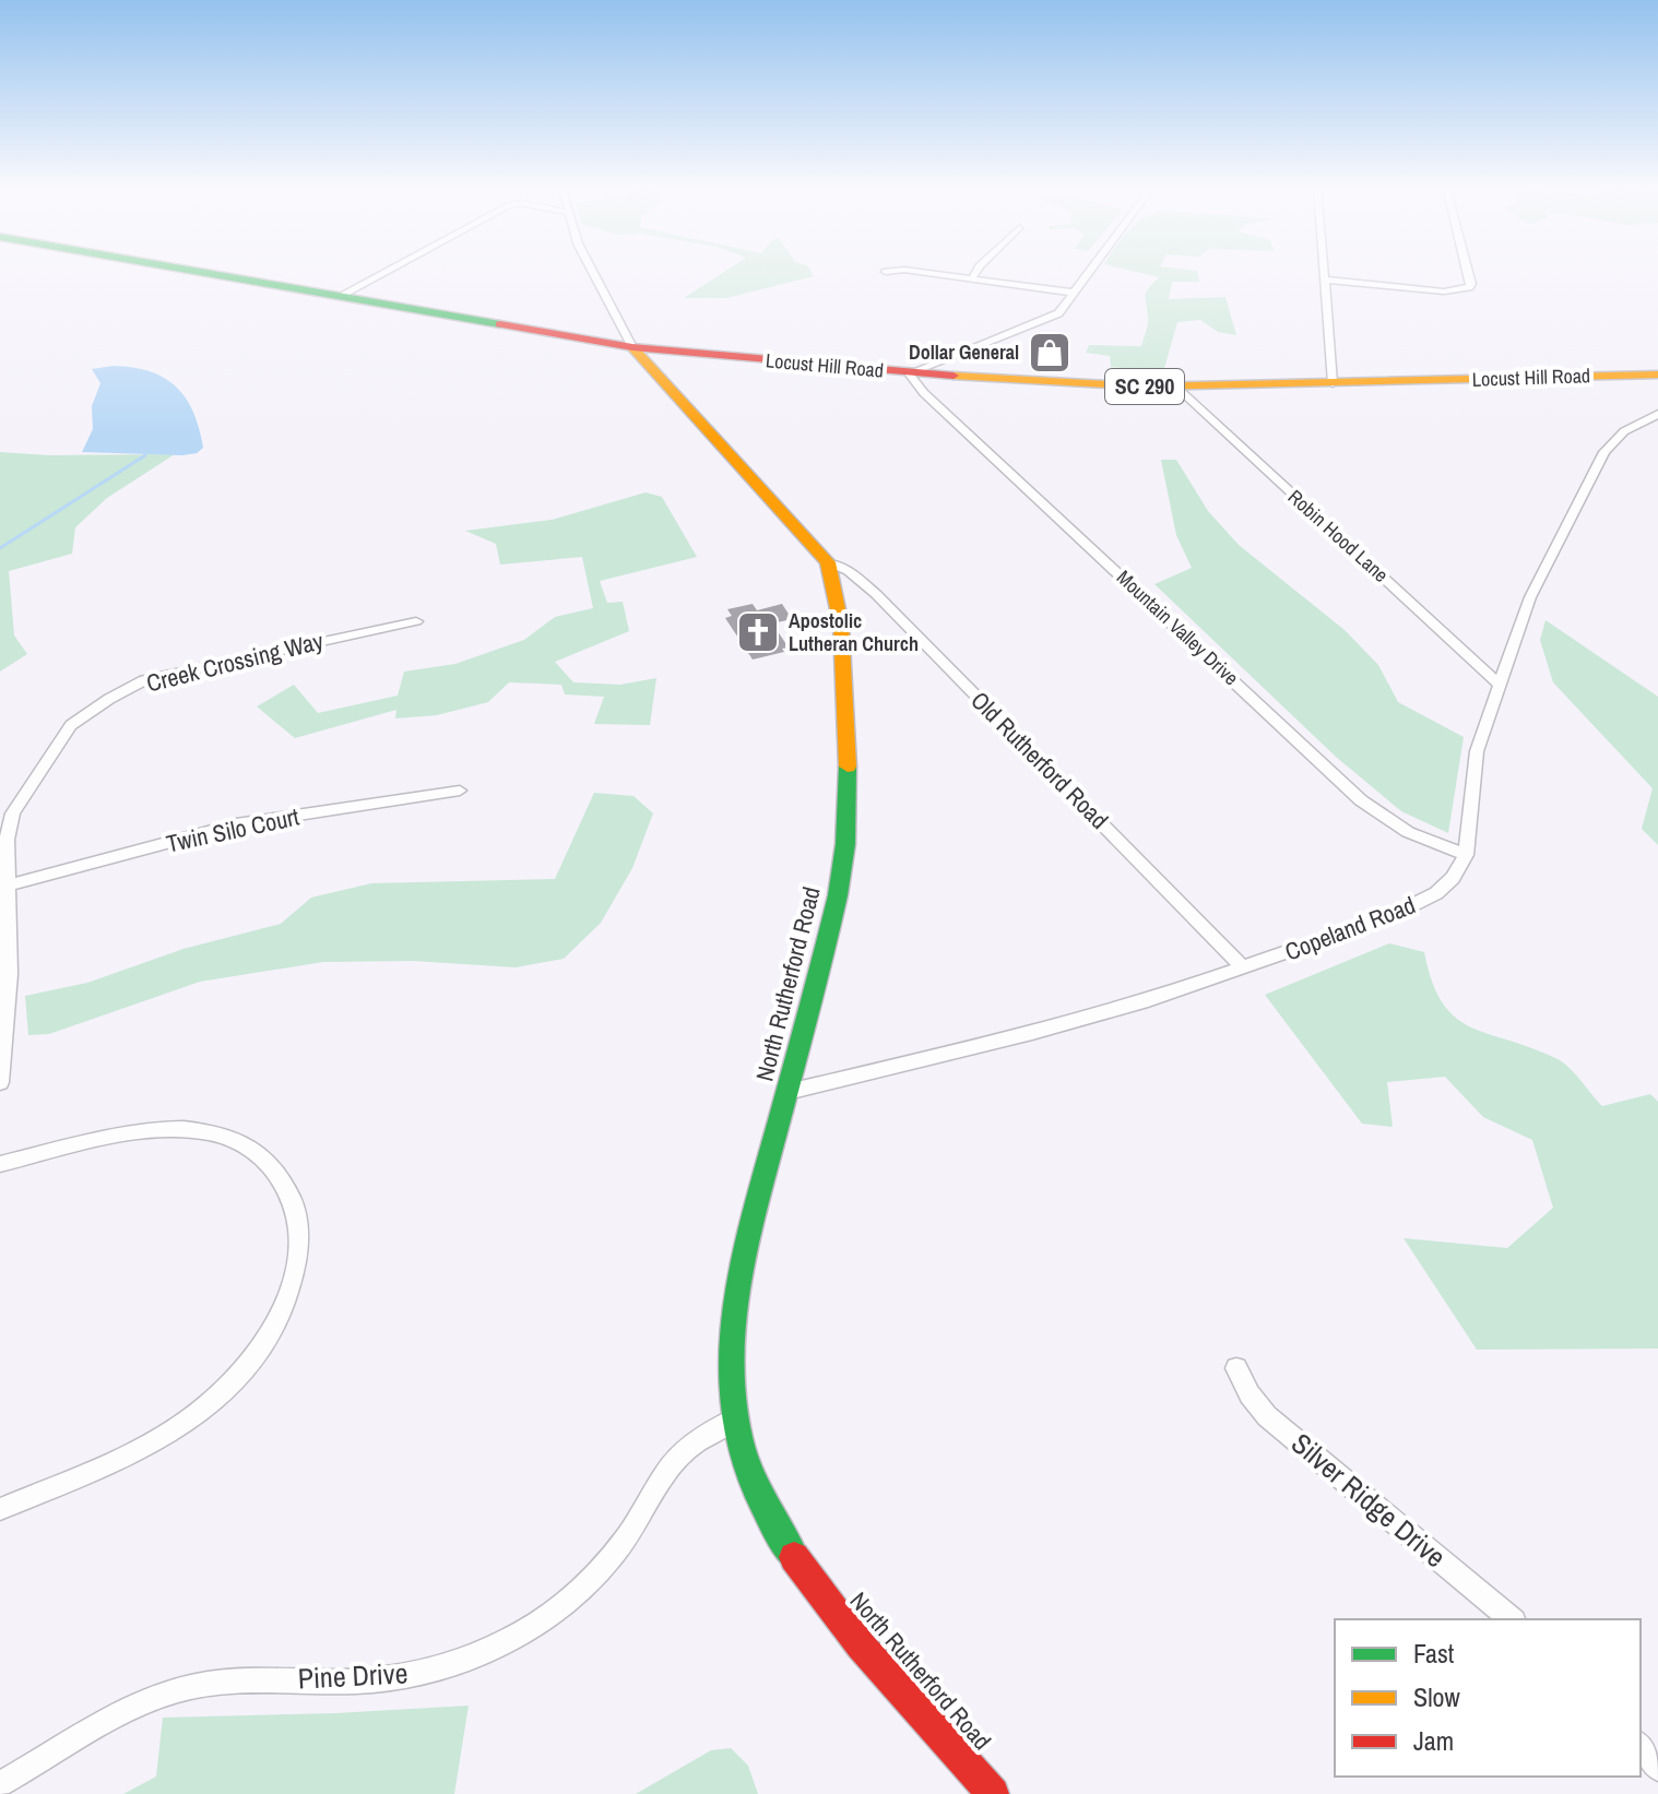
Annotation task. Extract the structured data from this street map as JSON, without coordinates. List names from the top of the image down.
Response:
{
  "streets": {
    "main road": ["Locust Hill Road", "SC 290", "North Rutherford Road"],
    "street": [
      "Robin Hood Lane",
      "Mountain Valley Drive",
      "Creek Crossing Way",
      "Old Rutherford Road",
      "Twin Silo Court",
      "Copeland Road",
      "Silver Ridge Drive",
      "Pine Drive"
    ]
  },
  "crossings": [
    ["Locust Hill Road", "Robin Hood Lane"],
    ["Locust Hill Road", "Mountain Valley Drive"],
    ["Locust Hill Road", "North Rutherford Road"],
    ["Mountain Valley Drive", "Copeland Road"],
    ["Creek Crossing Way", "Twin Silo Court"],
    ["Old Rutherford Road", "Copeland Road"],
    ["Old Rutherford Road", "North Rutherford Road"],
    ["Copeland Road", "North Rutherford Road"],
    ["North Rutherford Road", "Pine Drive"]
  ],
  "places": {
    "shop": ["Dollar General"],
    "church": ["Apostolic Lutheran Church"]
  },
  "legend": ["Fast", "Slow", "Jam"]
}
